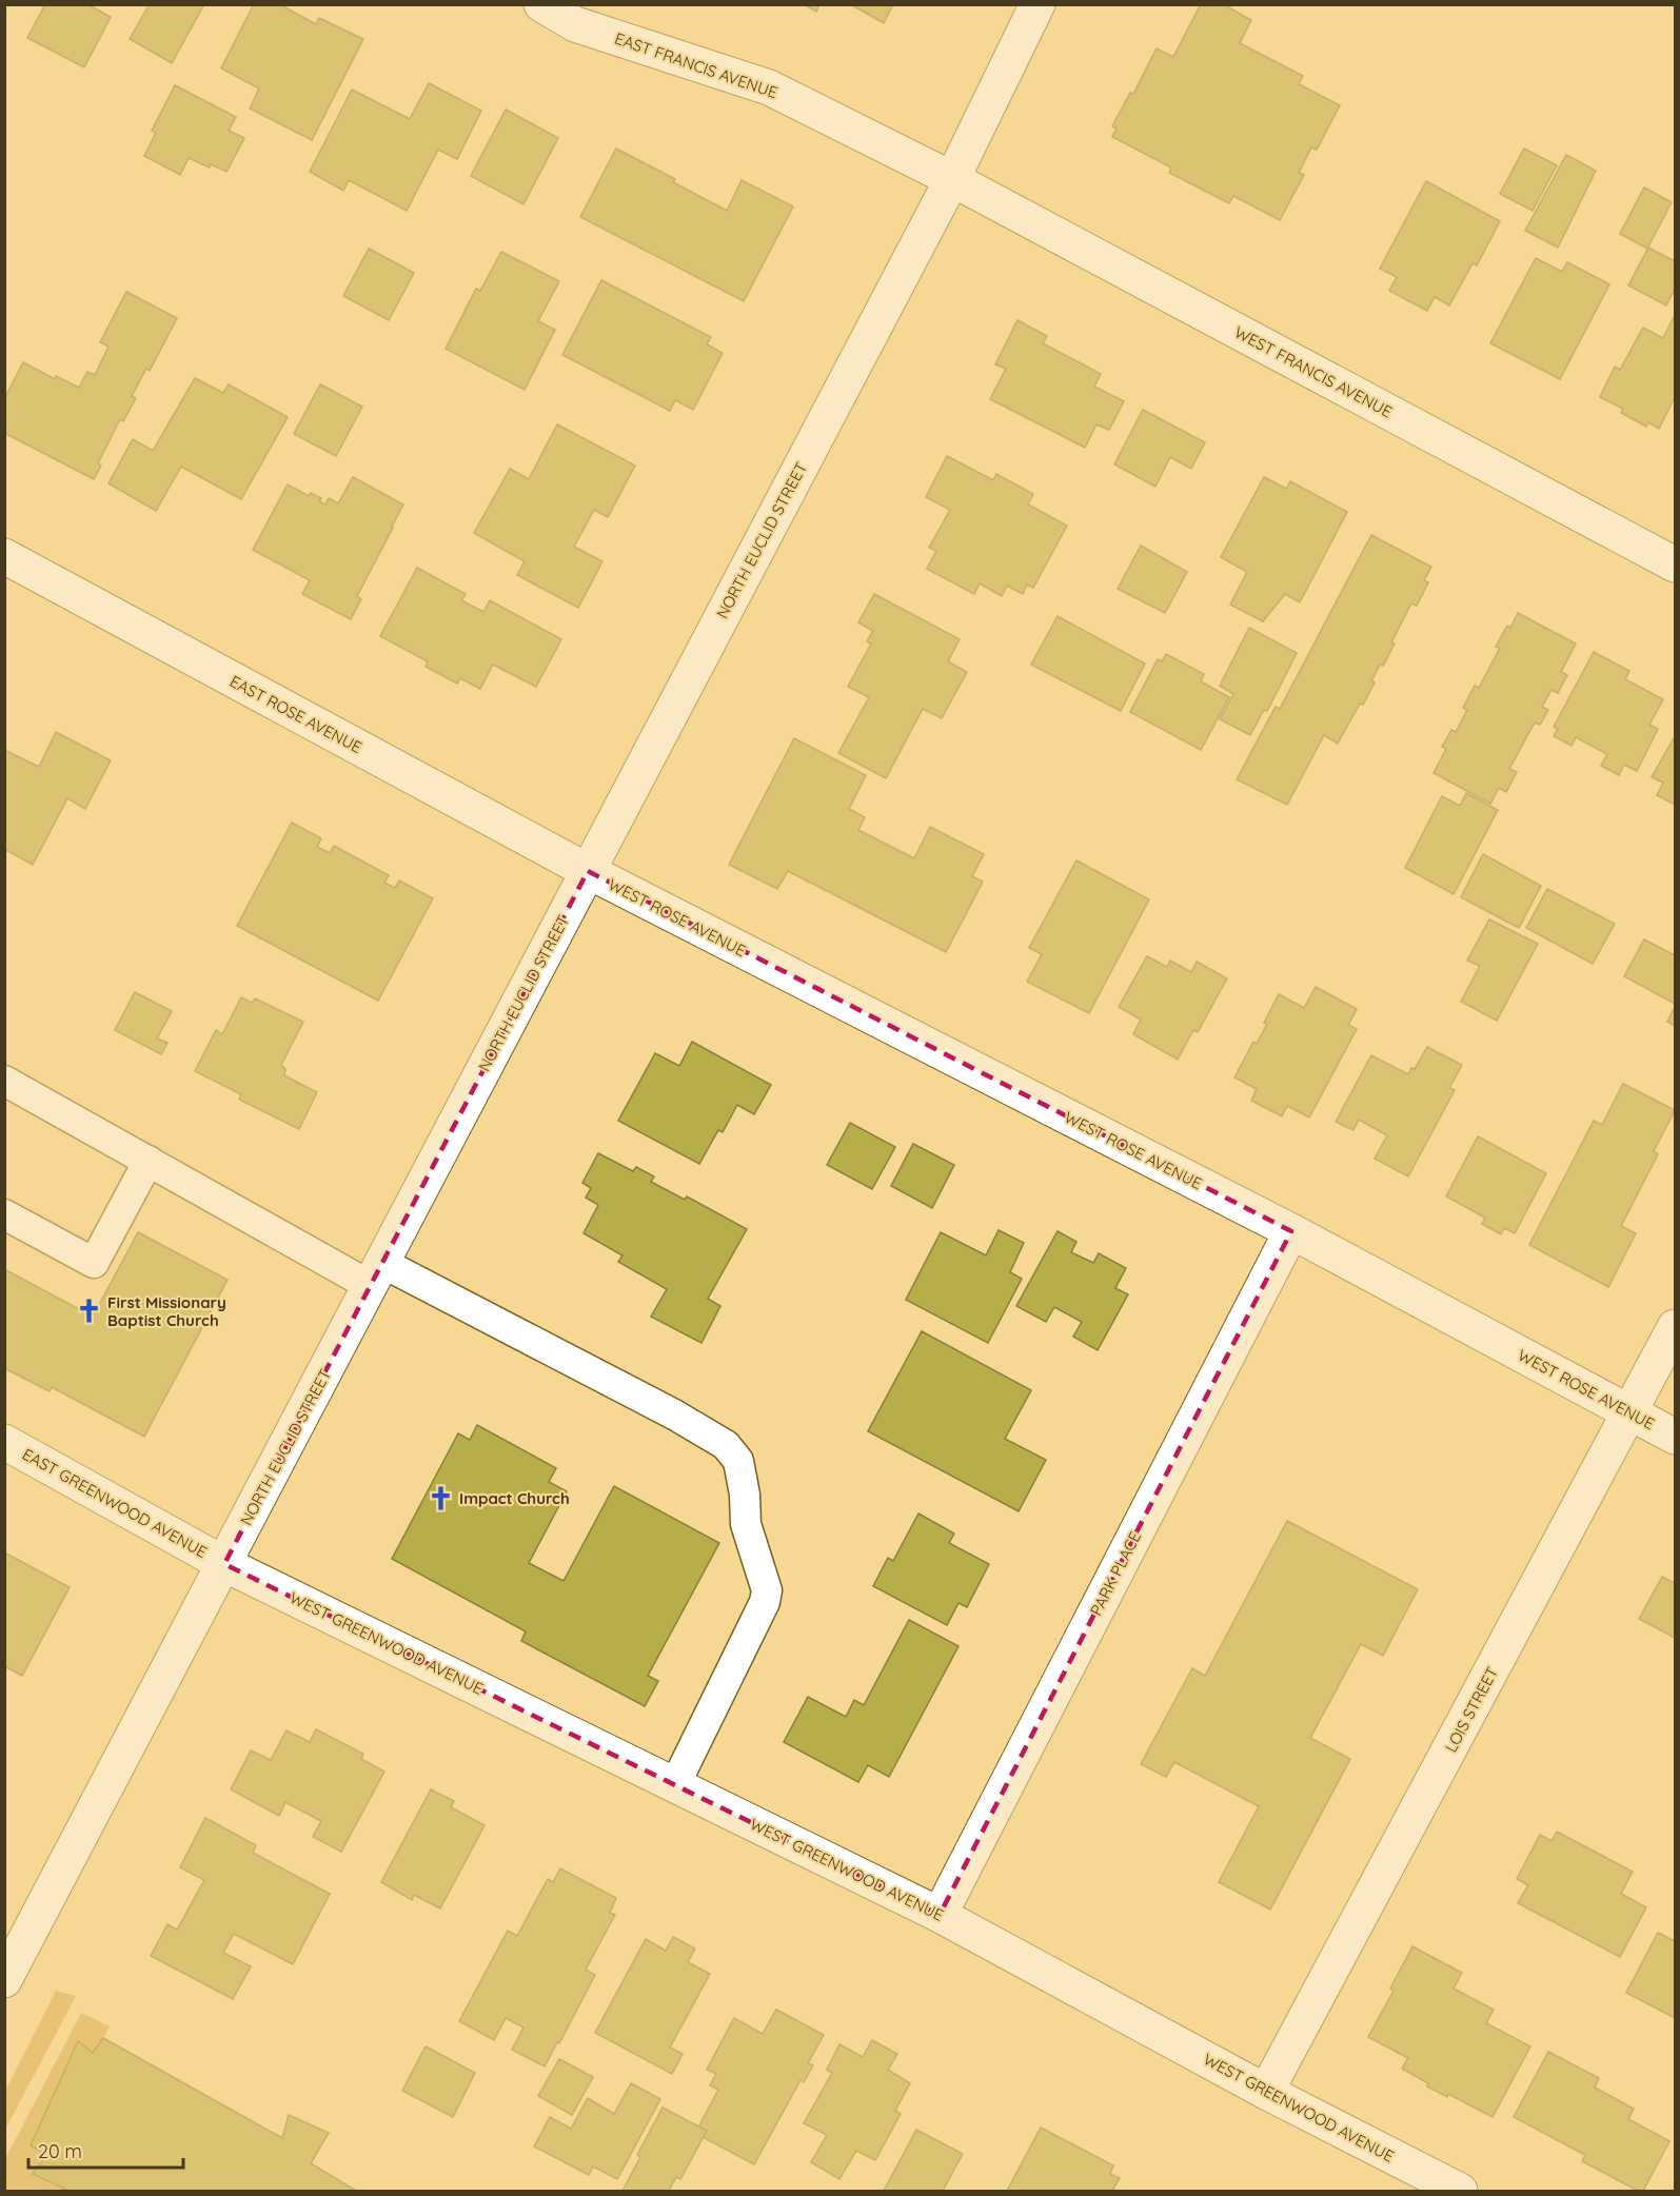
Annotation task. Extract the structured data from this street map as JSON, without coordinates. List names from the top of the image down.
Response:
{
  "streets": {
    "street": [
      "EAST FRANCIS AVENUE",
      "WEST FRANCIS AVENUE",
      "NORTH EUCLID STREET",
      "EAST ROSE AVENUE",
      "WEST ROSE AVENUE",
      "EAST GREENWOOD AVENUE",
      "PARK PLACE",
      "WEST GREENWOOD AVENUE",
      "LOIS STREET"
    ]
  },
  "crossings": [
    ["EAST FRANCIS AVENUE", "WEST FRANCIS AVENUE"],
    ["EAST FRANCIS AVENUE", "NORTH EUCLID STREET"],
    ["WEST FRANCIS AVENUE", "NORTH EUCLID STREET"],
    ["NORTH EUCLID STREET", "EAST ROSE AVENUE"],
    ["NORTH EUCLID STREET", "WEST ROSE AVENUE"],
    ["NORTH EUCLID STREET", "EAST GREENWOOD AVENUE"],
    ["NORTH EUCLID STREET", "WEST GREENWOOD AVENUE"],
    ["EAST ROSE AVENUE", "WEST ROSE AVENUE"],
    ["WEST ROSE AVENUE", "PARK PLACE"],
    ["WEST ROSE AVENUE", "LOIS STREET"],
    ["EAST GREENWOOD AVENUE", "WEST GREENWOOD AVENUE"],
    ["PARK PLACE", "WEST GREENWOOD AVENUE"],
    ["WEST GREENWOOD AVENUE", "LOIS STREET"]
  ],
  "places": {
    "church": ["First Missionary Baptist Church", "Impact Church"]
  },
  "scale_bar": "20 m"
}
